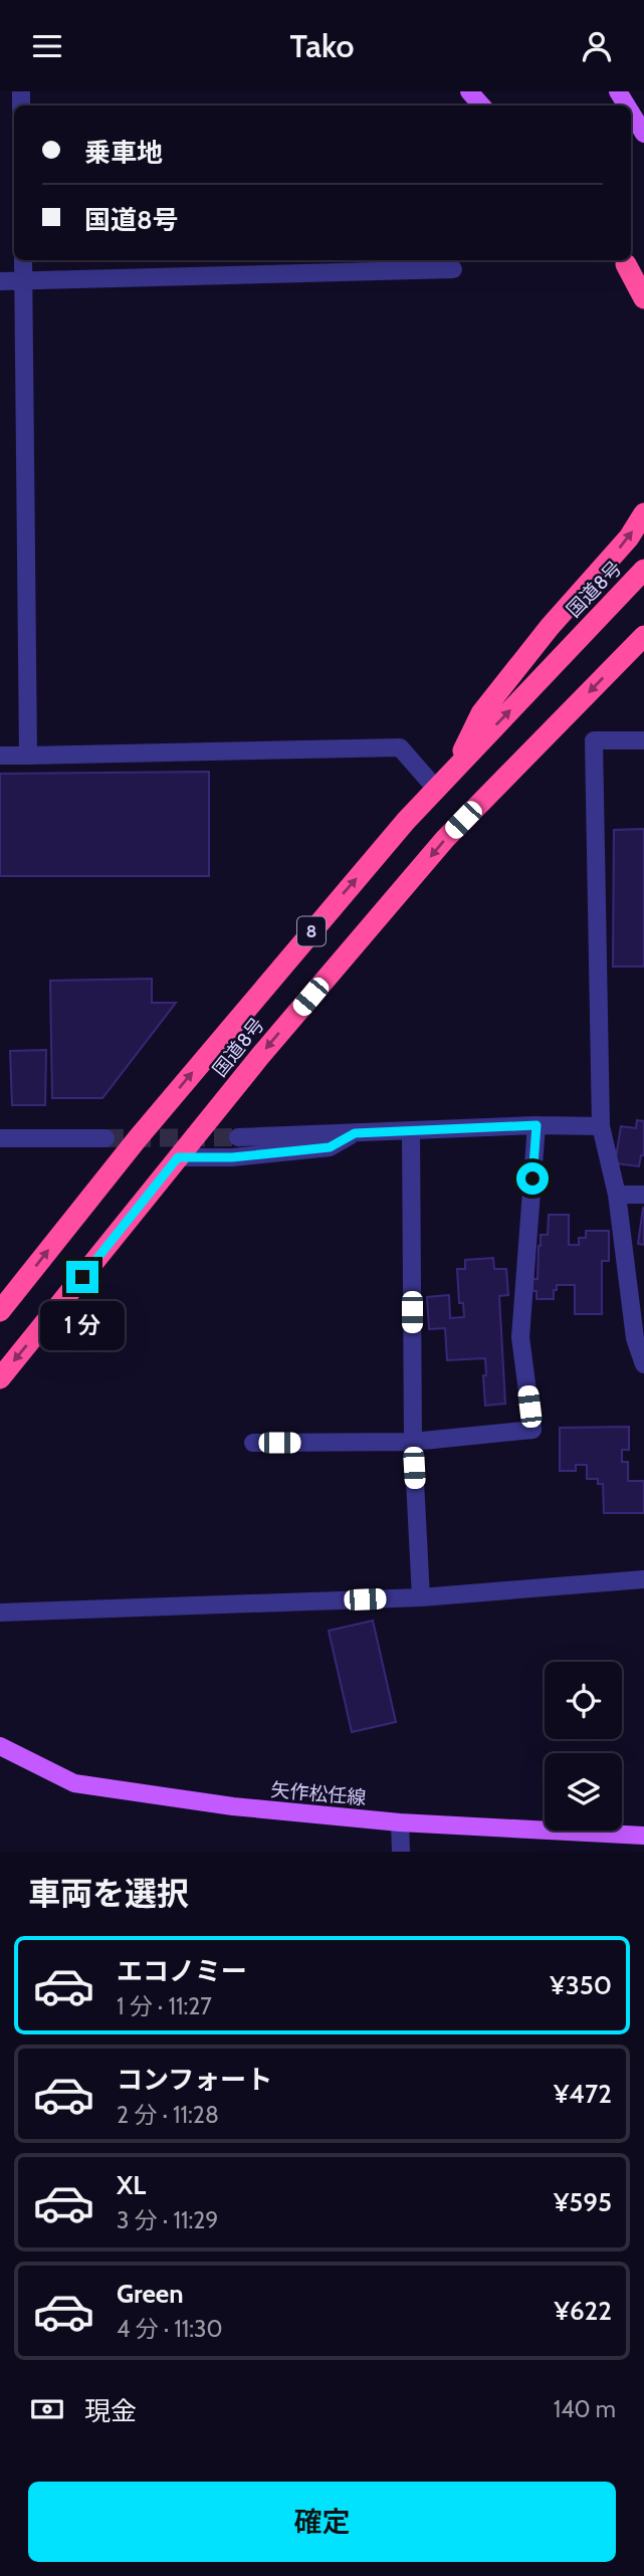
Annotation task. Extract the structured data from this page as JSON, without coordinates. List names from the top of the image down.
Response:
{
  "streets": {
    "highway": ["国道8号", "8"],
    "main road": ["矢作松任線"]
  },
  "page": {
    "header": "Tako",
    "banner": ["乗車地", "国道8号"],
    "bubble": "1 分",
    "heading": "車両を選択",
    "list": [
      {
        "name": "エコノミー",
        "note": "1 分 · 11:27",
        "value": "¥350"
      },
      {
        "name": "コンフォート",
        "note": "2 分 · 11:28",
        "value": "¥472"
      },
      {
        "name": "XL",
        "note": "3 分 · 11:29",
        "value": "¥595"
      },
      {
        "name": "Green",
        "note": "4 分 · 11:30",
        "value": "¥622"
      }
    ],
    "pay": ["現金", "140 m"],
    "buttons": "確定"
  }
}
